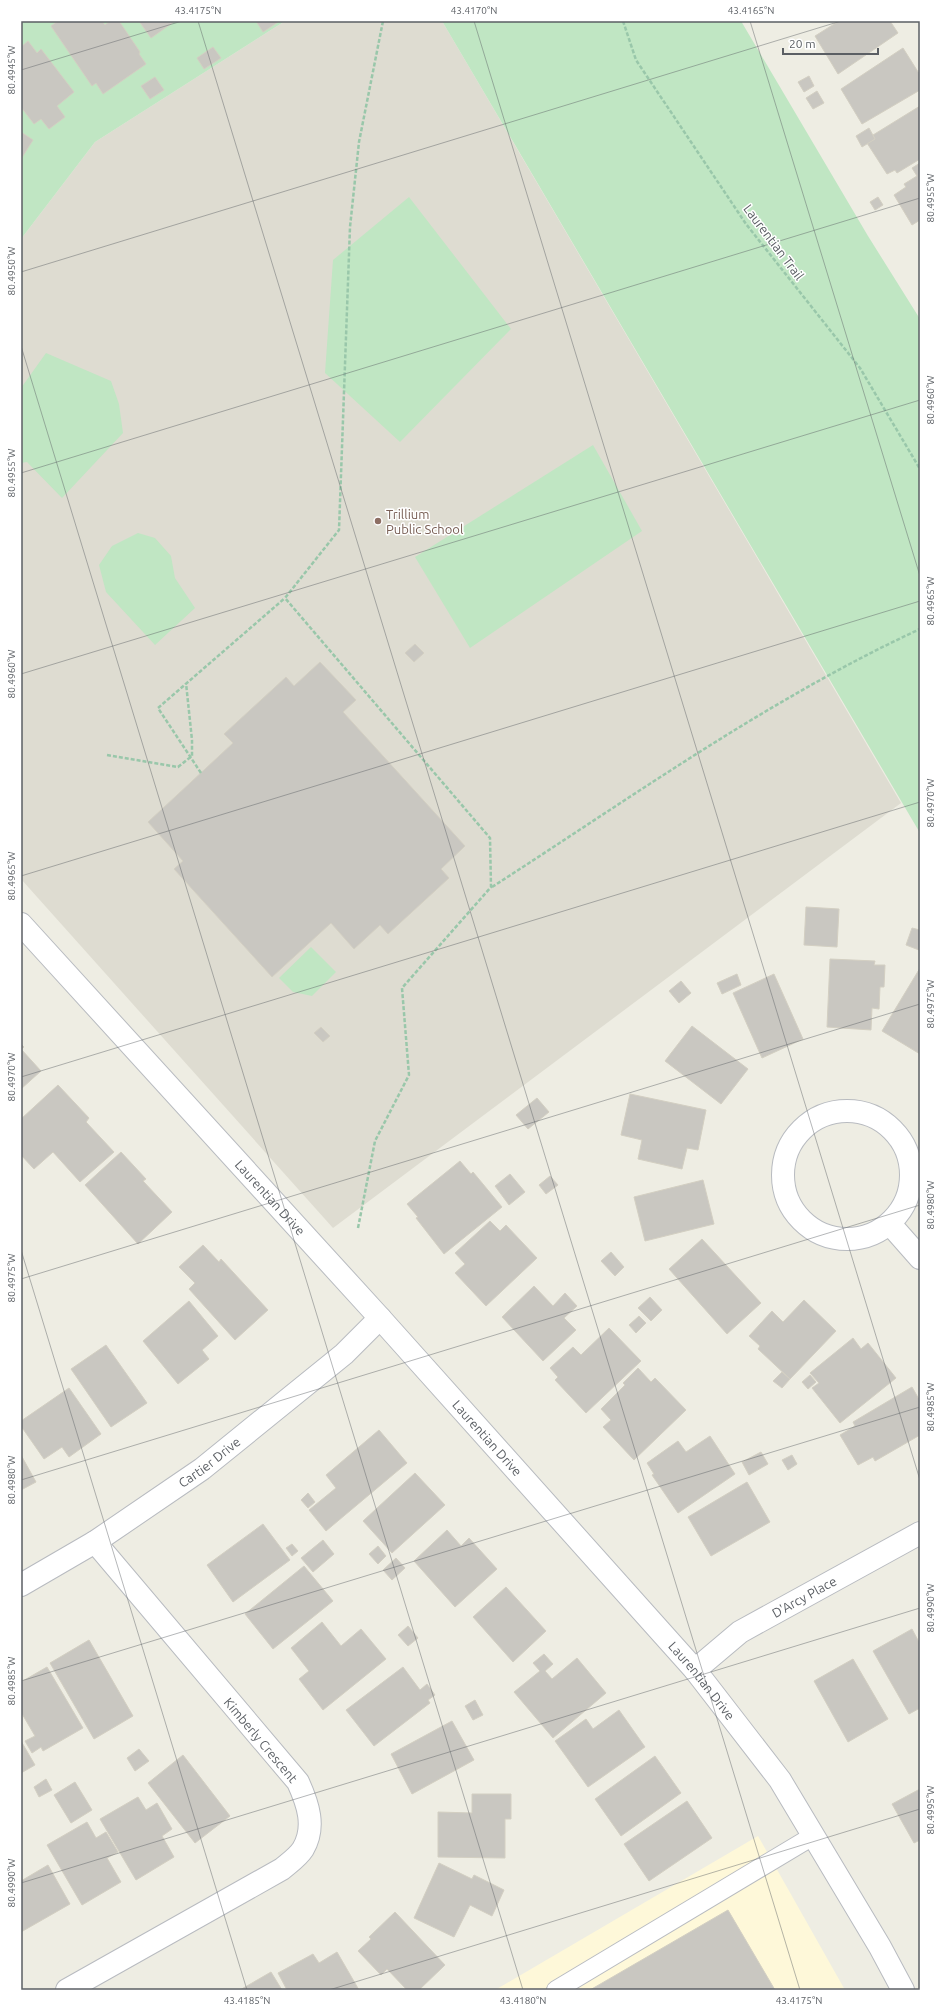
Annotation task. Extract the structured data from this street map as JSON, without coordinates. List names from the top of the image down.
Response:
{
  "streets": {
    "street": [
      "Laurentian Drive",
      "Cartier Drive",
      "D'Arcy Place",
      "Kimberly Crescent"
    ],
    "path": ["Laurentian Trail"]
  },
  "crossings": [
    ["Laurentian Drive", "Cartier Drive"],
    ["Laurentian Drive", "D'Arcy Place"],
    ["Cartier Drive", "Kimberly Crescent"]
  ],
  "places": ["Trillium Public School"],
  "scale_bar": "20 m",
  "coordinates": [
    "43.4175°N",
    "43.4170°N",
    "43.4165°N",
    "80.4945°W",
    "80.4955°W",
    "80.4950°W",
    "80.4960°W",
    "80.4965°W",
    "80.4970°W",
    "80.4975°W",
    "80.4980°W",
    "80.4985°W",
    "80.4990°W",
    "80.4995°W",
    "43.4185°N",
    "43.4180°N"
  ]
}
